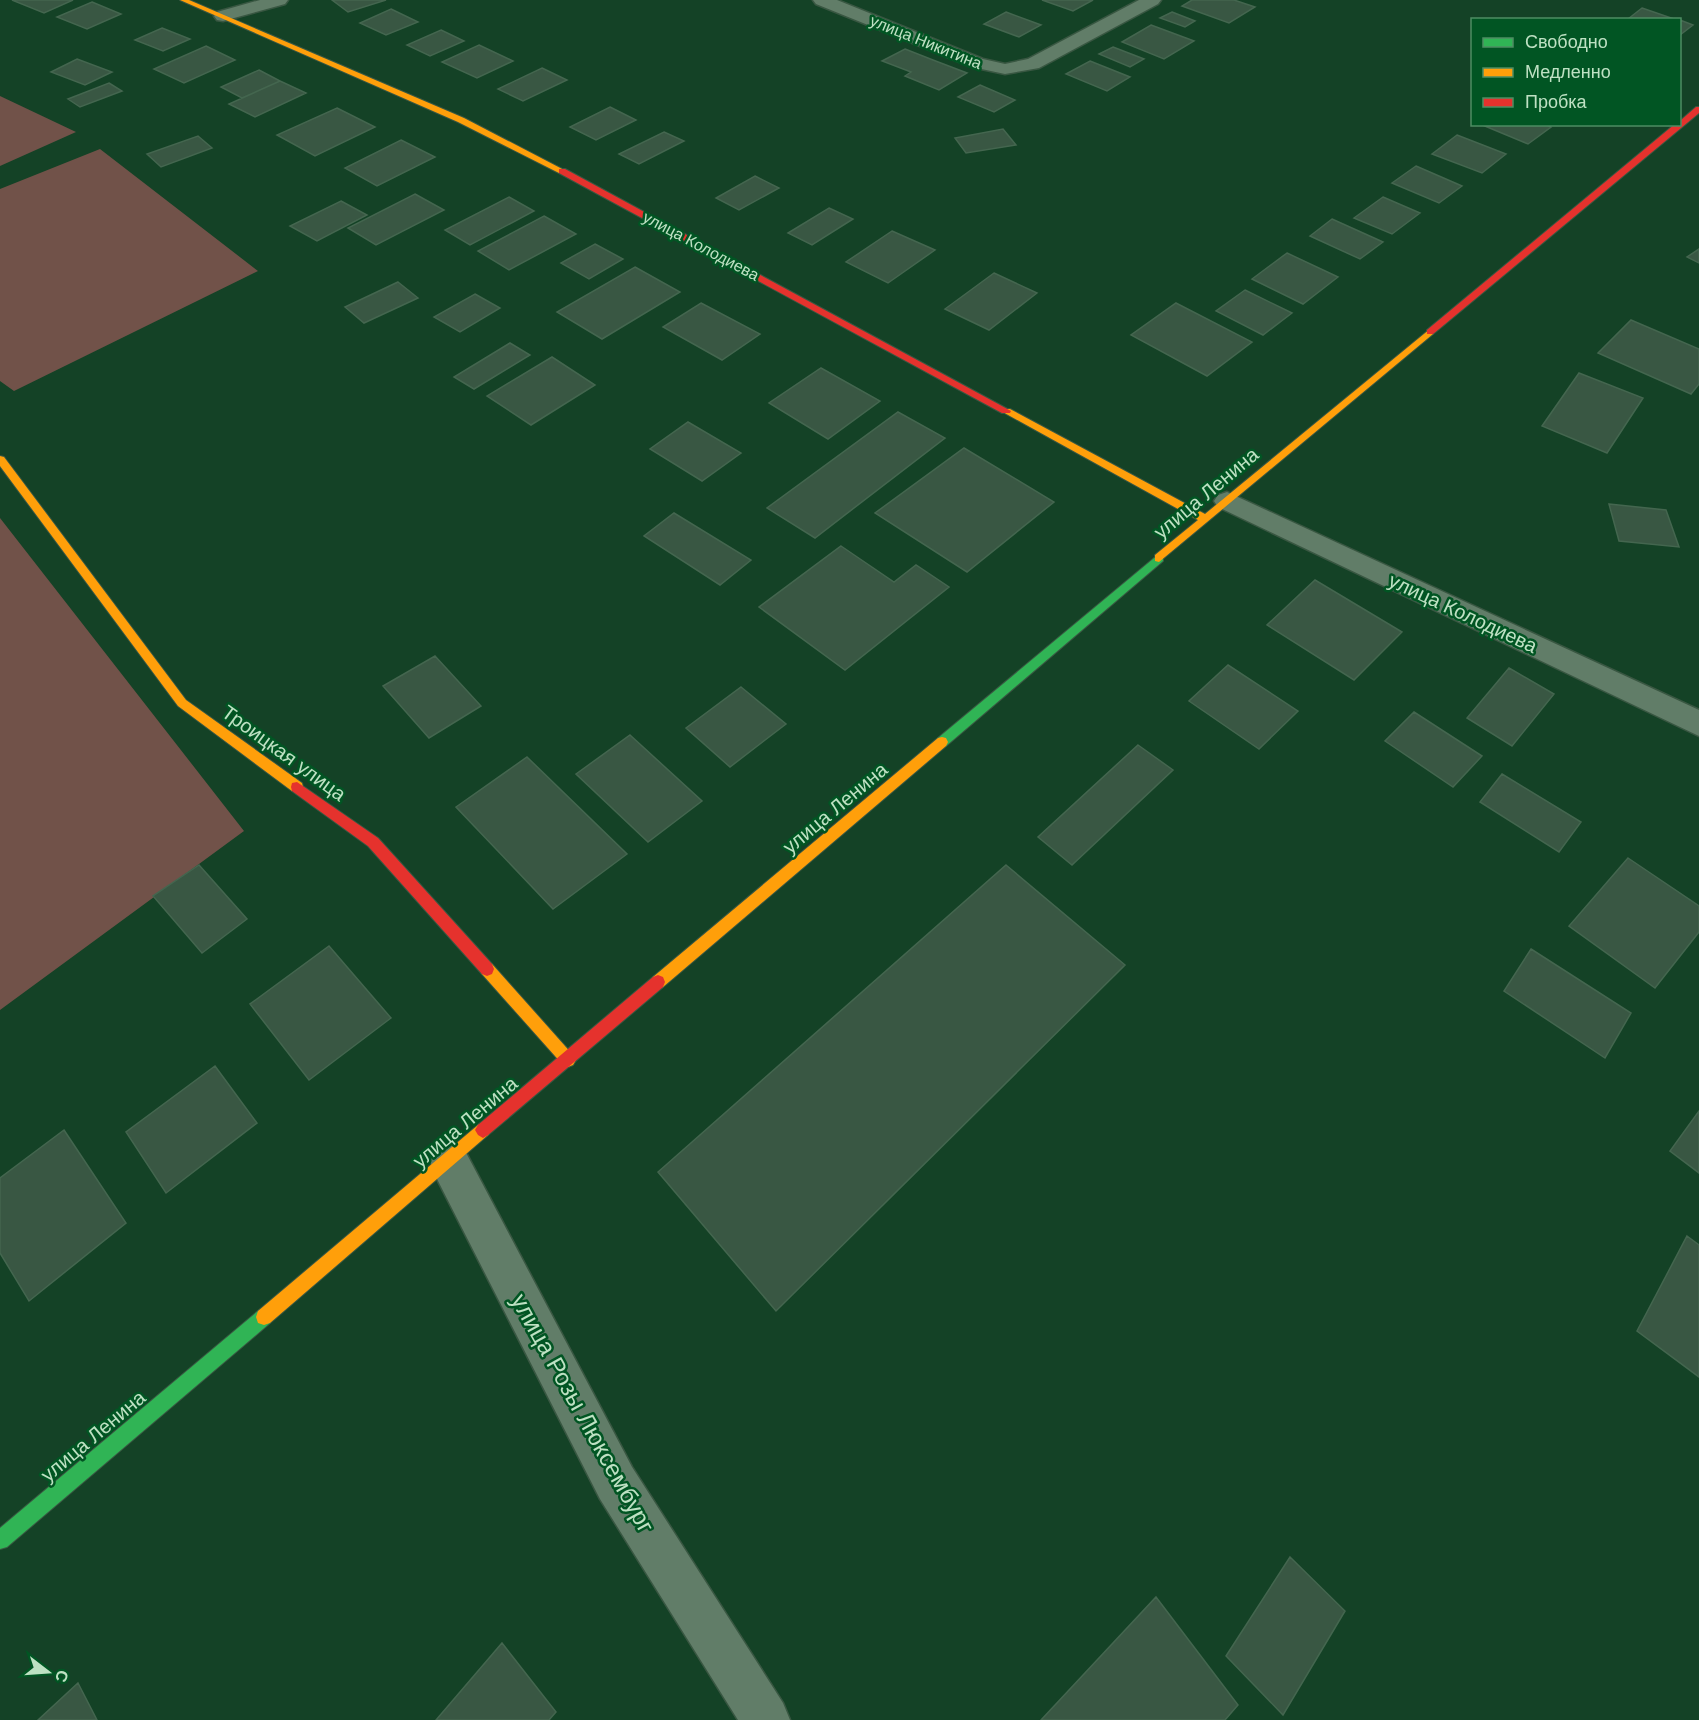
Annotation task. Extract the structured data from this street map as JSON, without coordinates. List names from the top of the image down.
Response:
{
  "streets": {
    "street": [
      "улица Никитина",
      "улица Колодиева",
      "улица Ленина",
      "Троицкая улица",
      "улица Розы Люксембург"
    ]
  },
  "crossings": [
    ["улица Колодиева", "улица Ленина"],
    ["улица Ленина", "Троицкая улица"],
    ["улица Ленина", "улица Розы Люксембург"]
  ],
  "legend": ["Свободно", "Медленно", "Пробка"],
  "north": "right"
}
